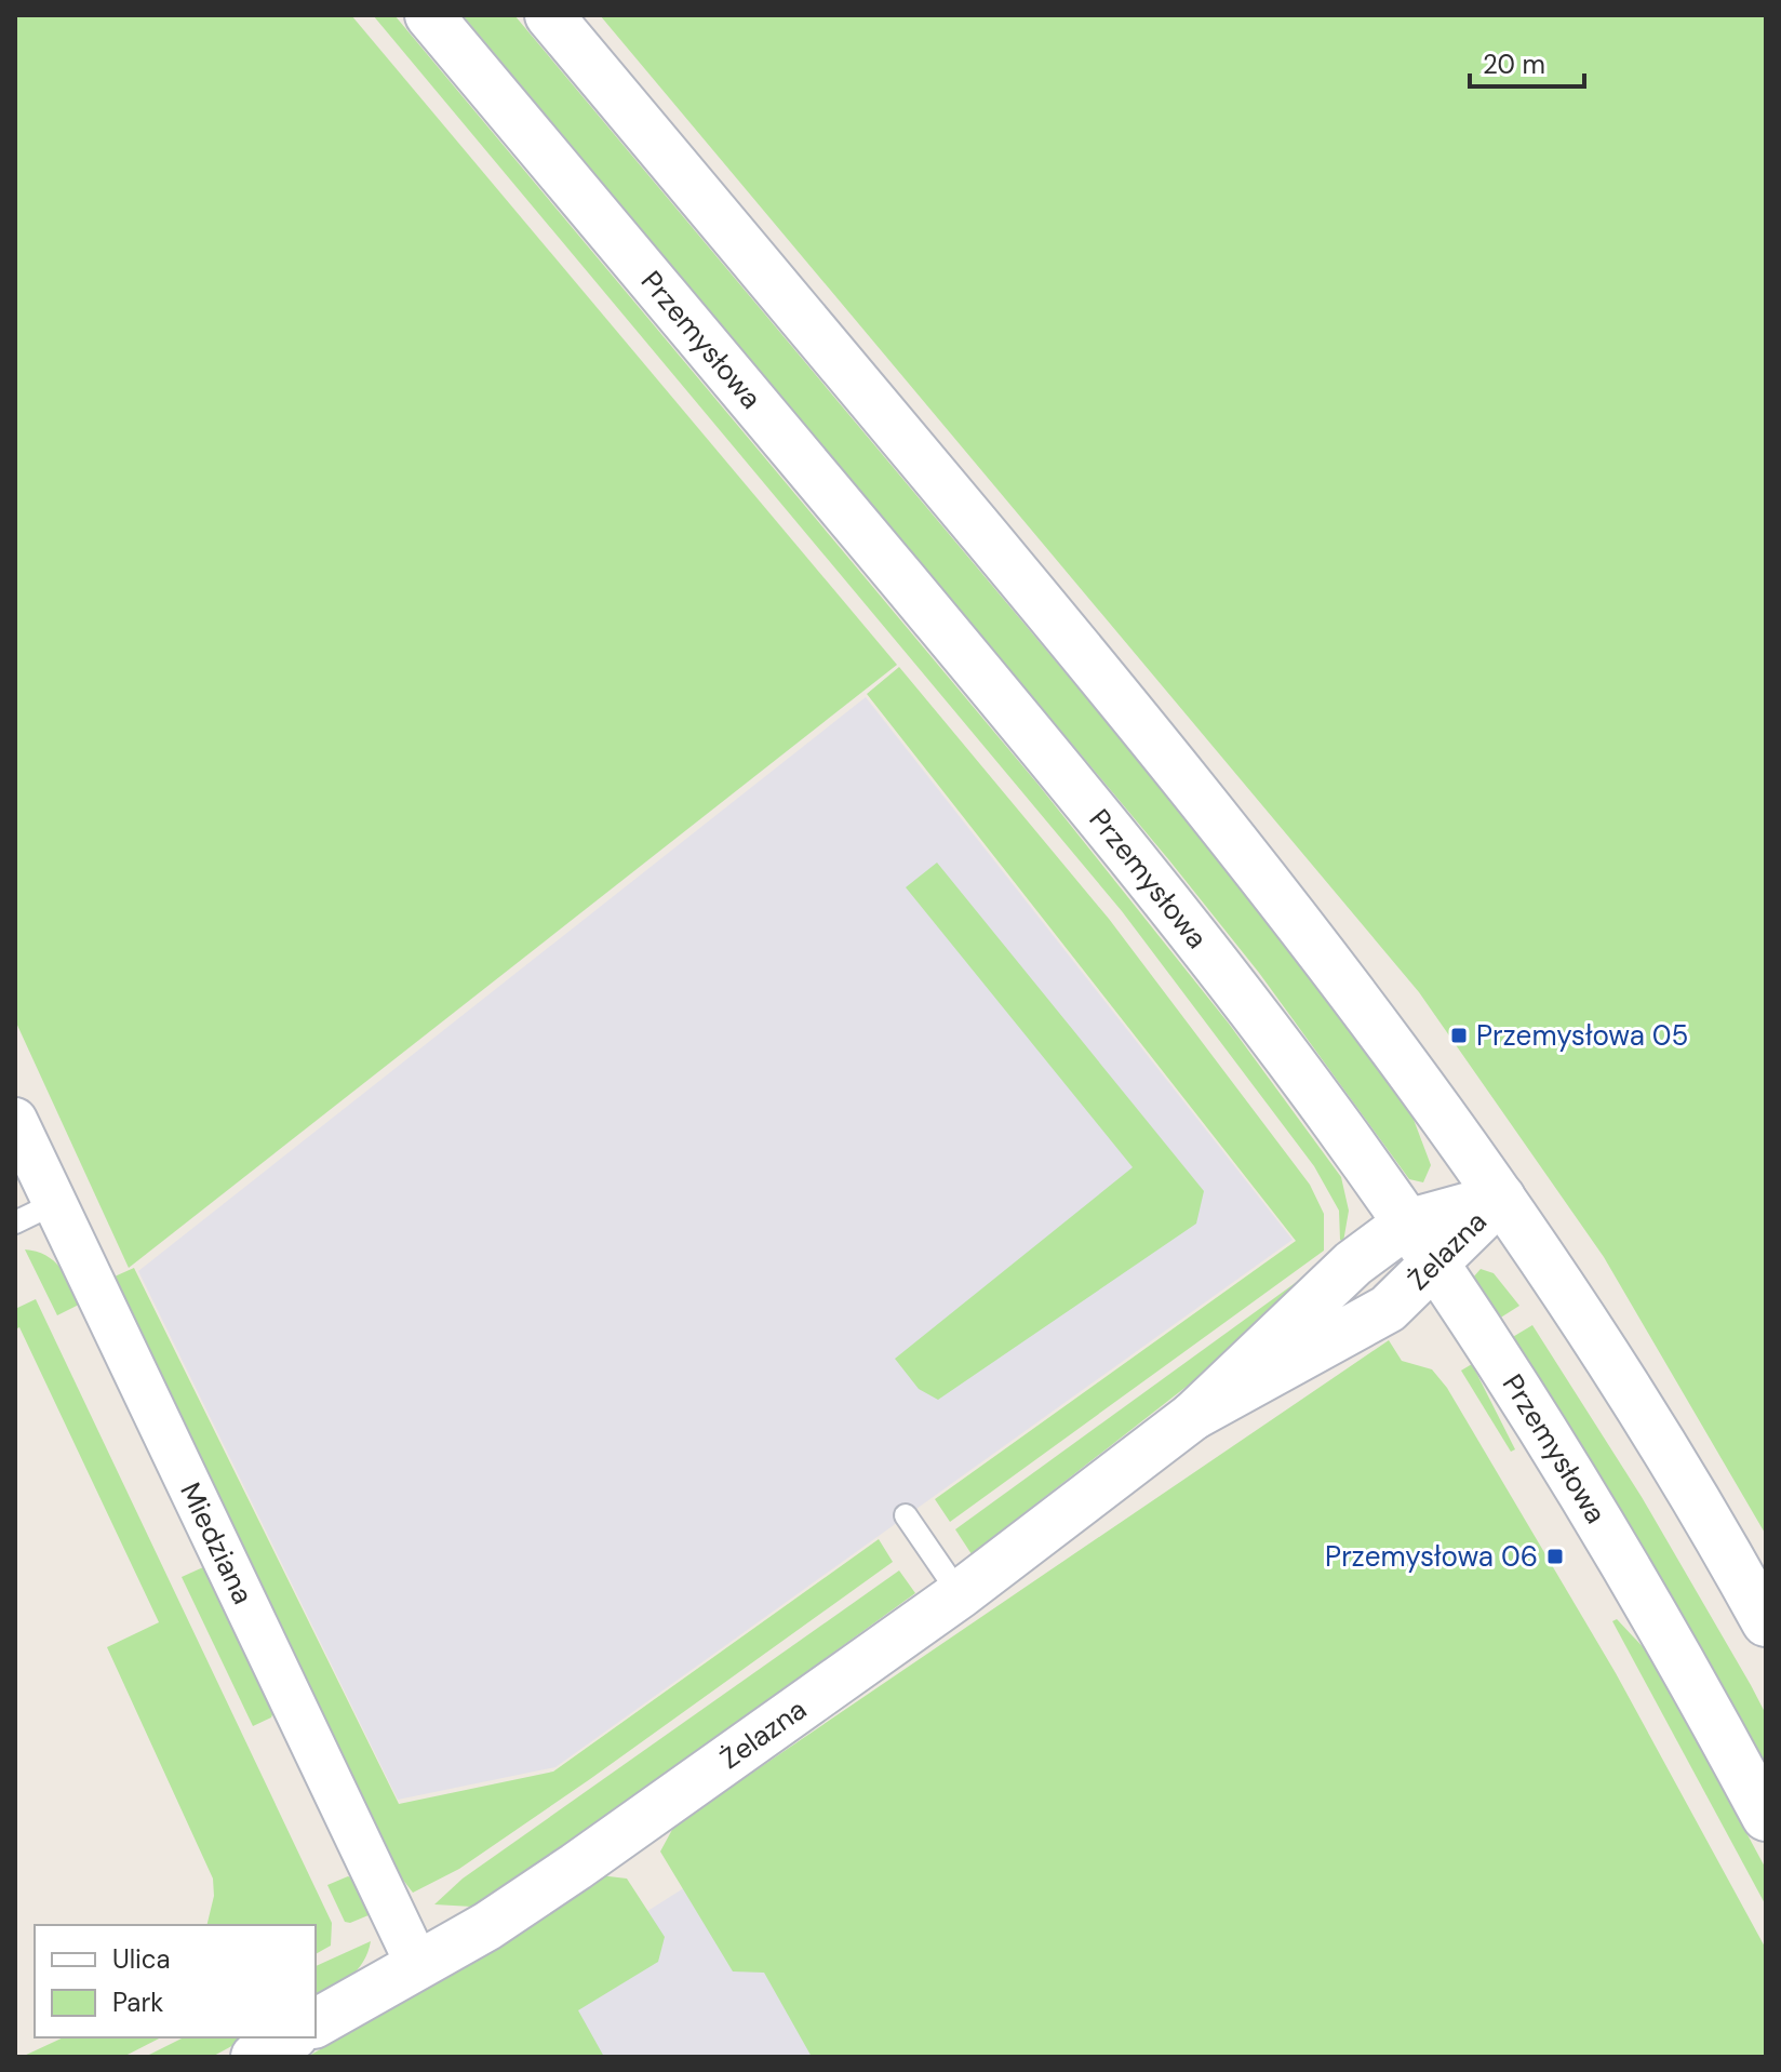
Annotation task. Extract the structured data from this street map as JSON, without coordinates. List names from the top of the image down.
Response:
{
  "streets": {
    "main road": ["Przemysłowa", "Żelazna"],
    "street": ["Miedziana"]
  },
  "crossings": [
    ["Przemysłowa", "Żelazna"],
    ["Żelazna", "Miedziana"]
  ],
  "places": {
    "transit": ["Przemysłowa 05", "Przemysłowa 06"]
  },
  "legend": ["Ulica", "Park"],
  "scale_bar": "20 m"
}
